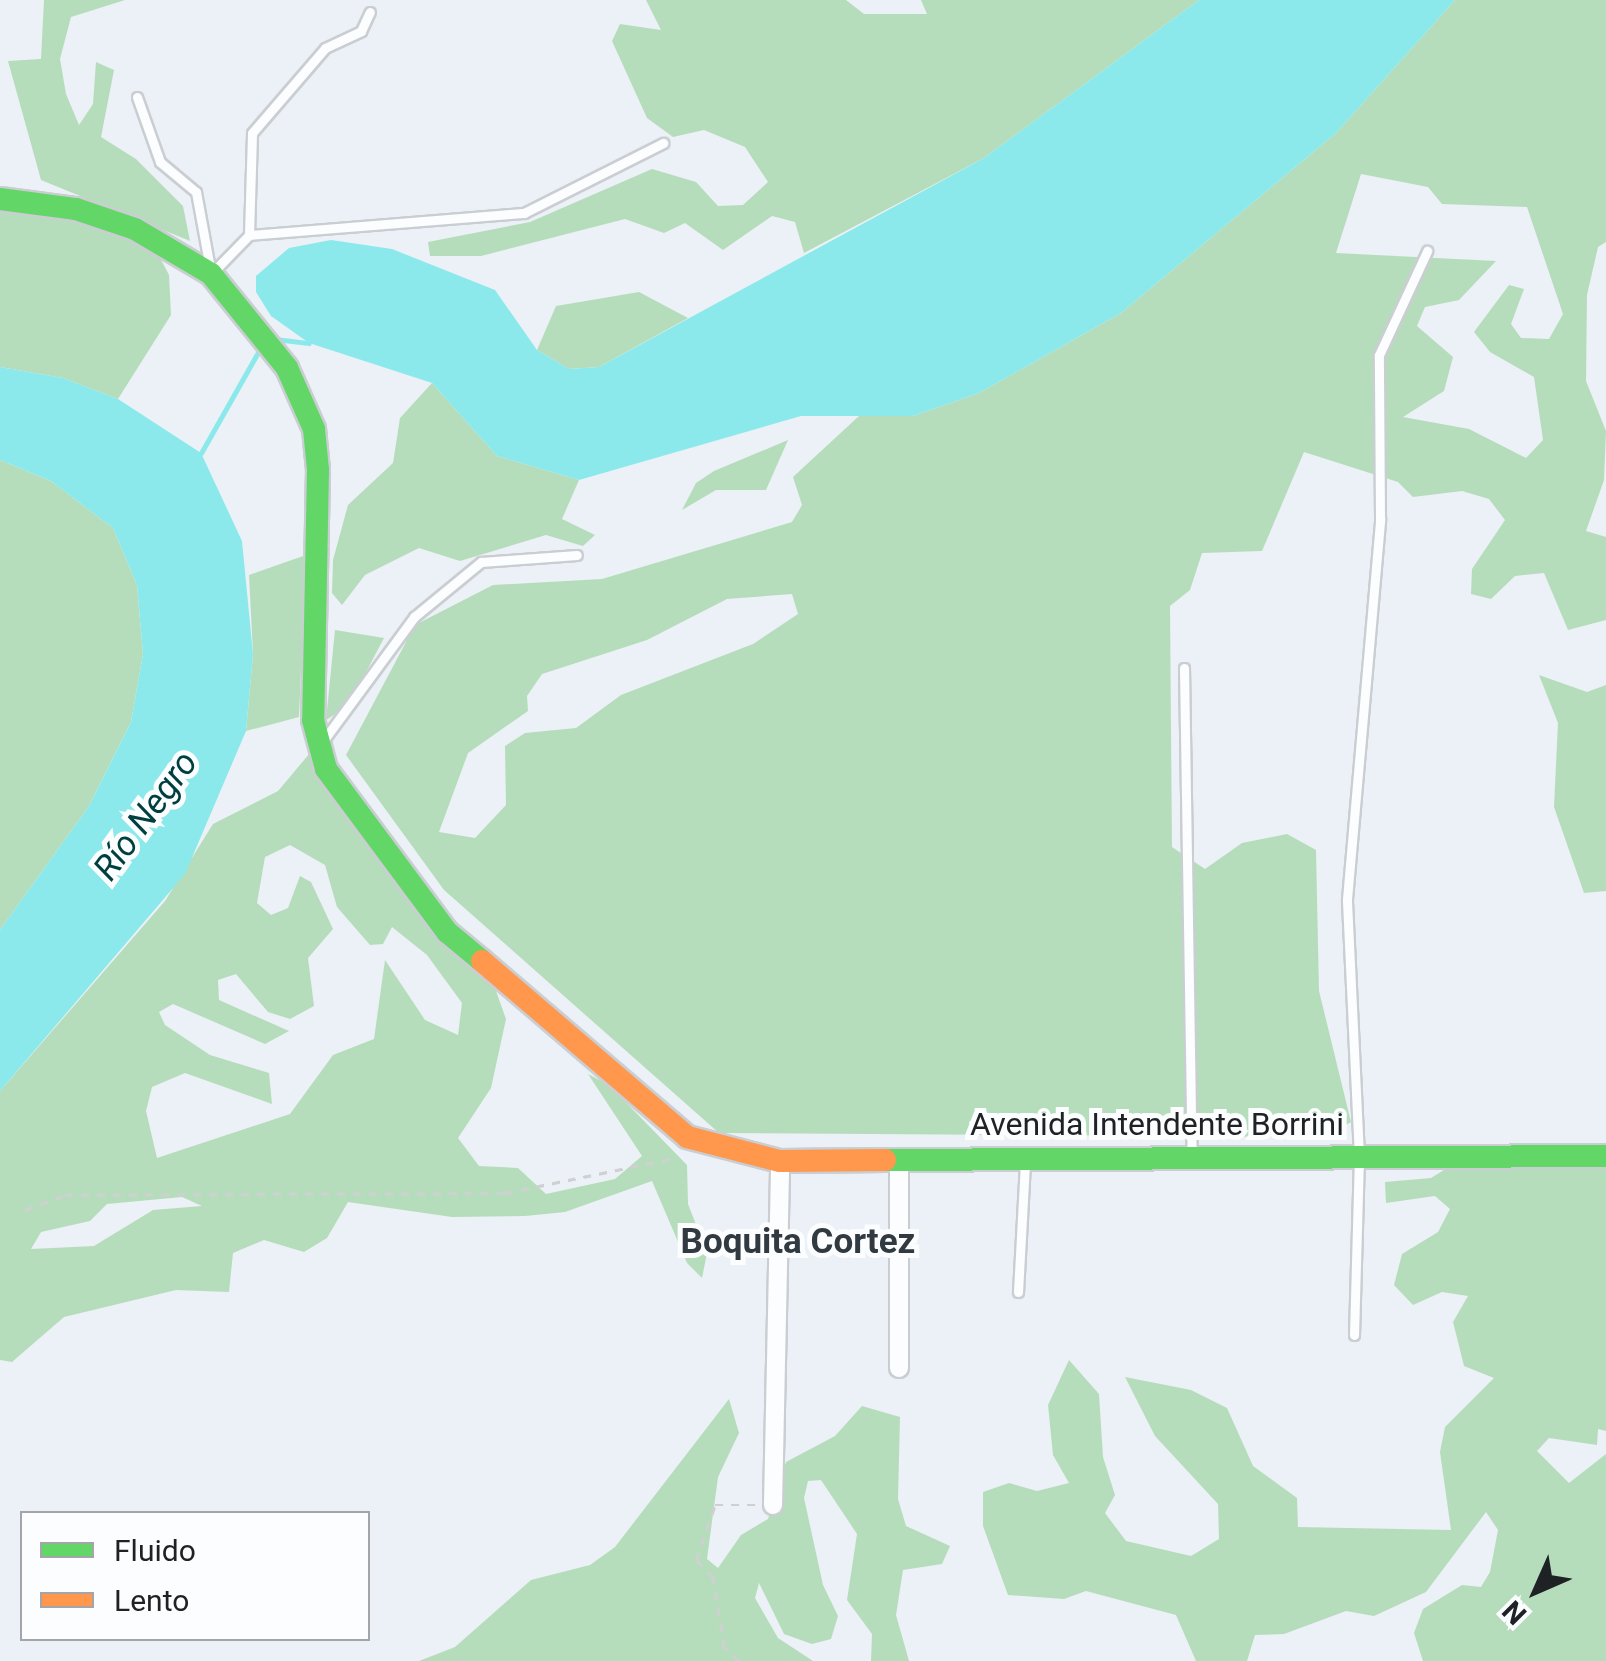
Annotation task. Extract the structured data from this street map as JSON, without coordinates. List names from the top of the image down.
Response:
{
  "streets": {
    "street": ["Avenida Intendente Borrini"]
  },
  "districts": ["Boquita Cortez"],
  "water": ["Río Negro"],
  "legend": ["Fluido", "Lento"],
  "north": "bottom left"
}
